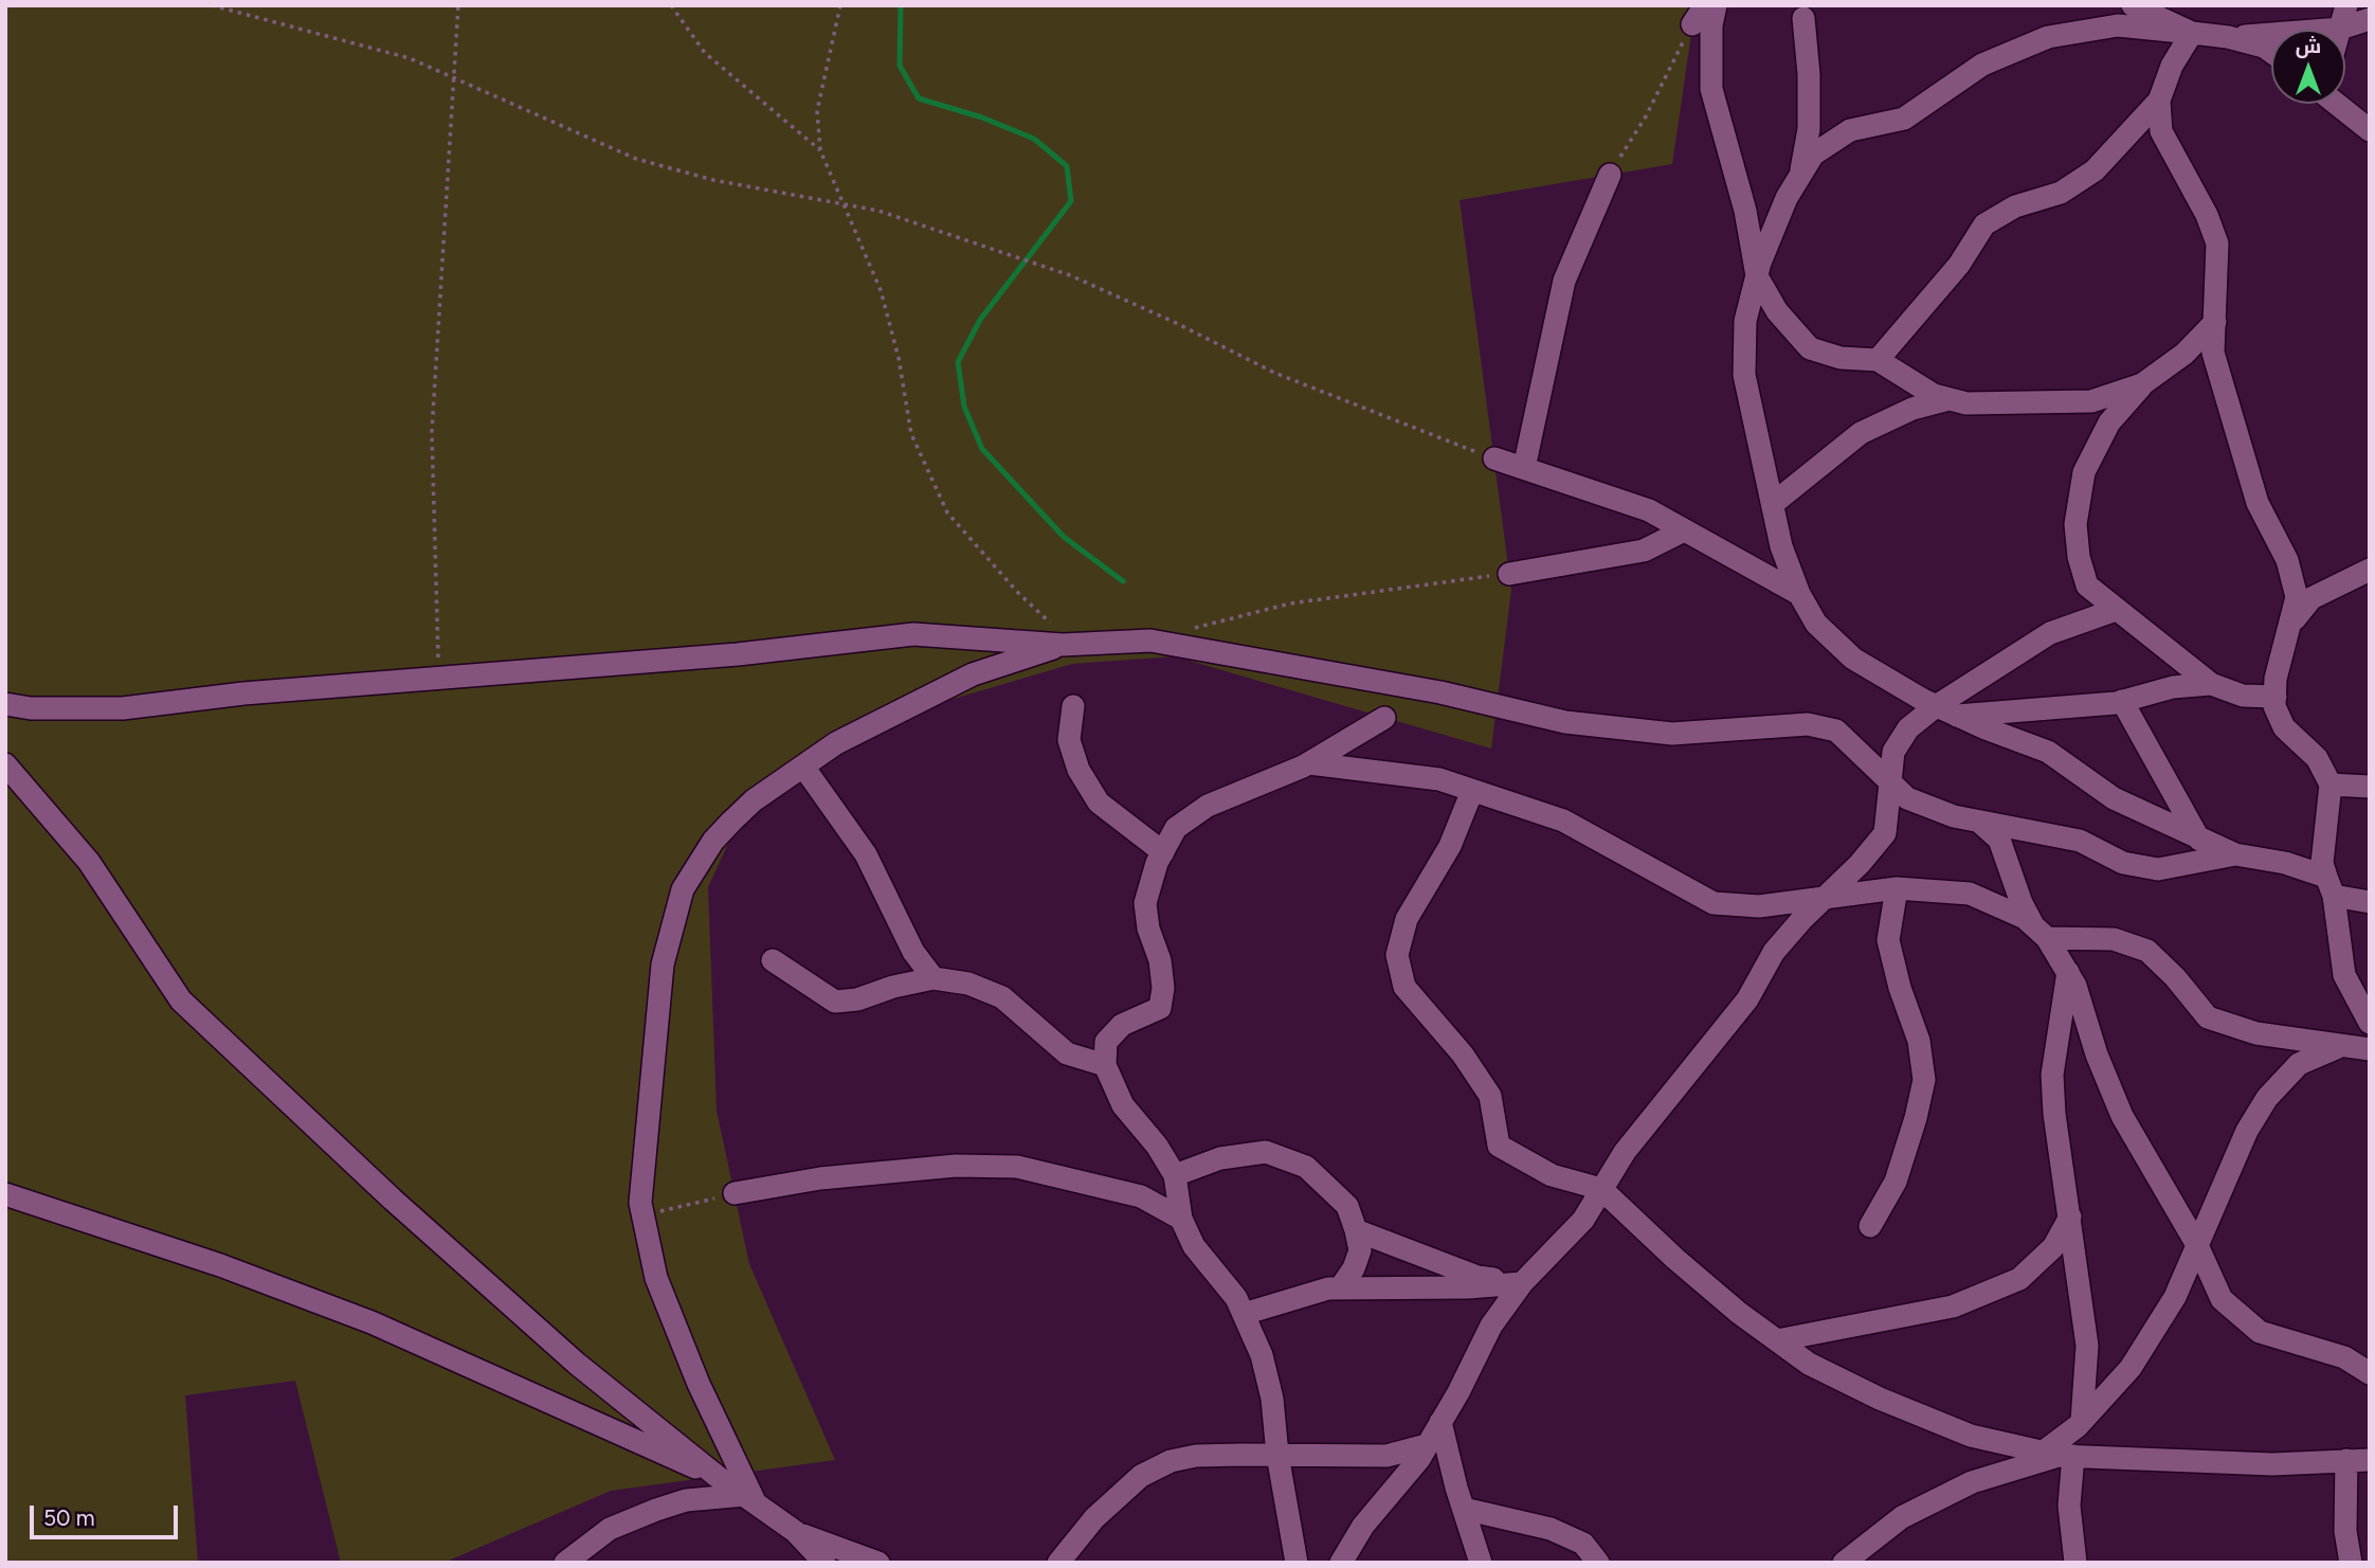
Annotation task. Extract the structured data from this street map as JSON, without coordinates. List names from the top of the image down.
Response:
{
  "scale_bar": "50 m",
  "north": "top"
}
